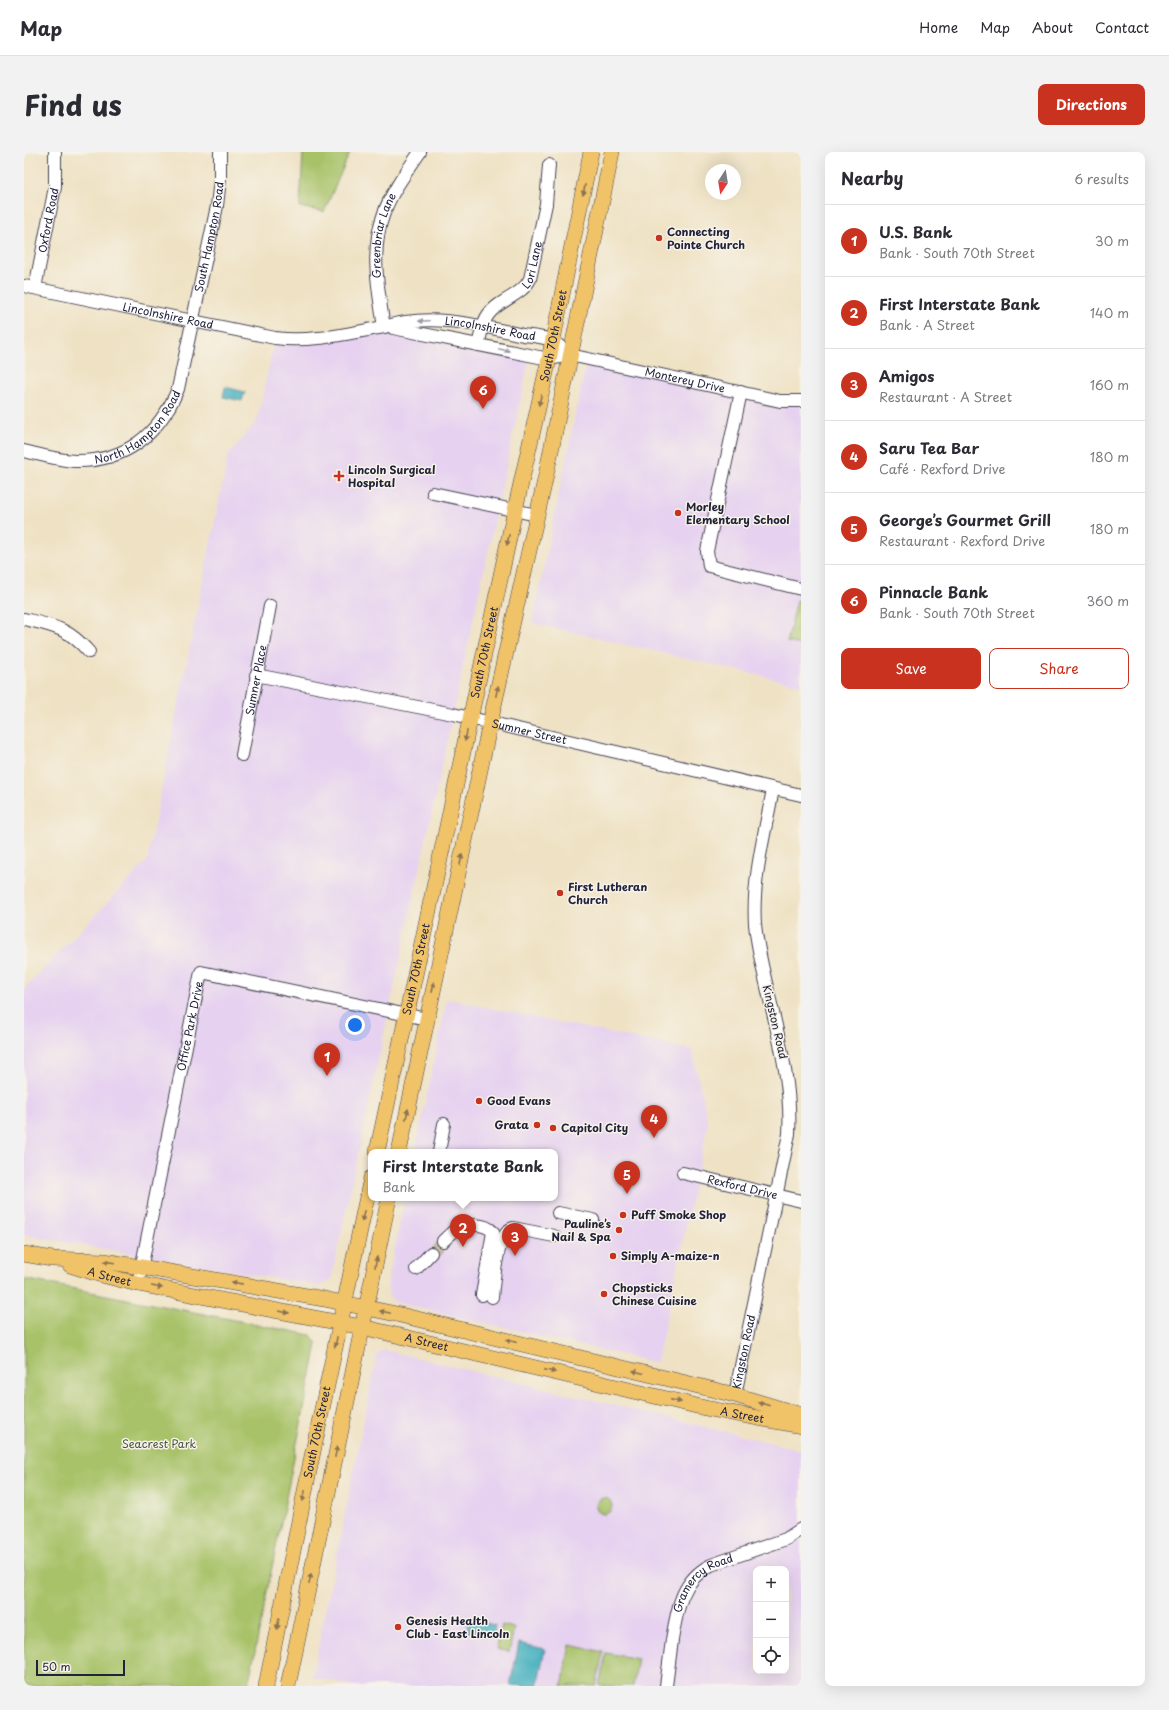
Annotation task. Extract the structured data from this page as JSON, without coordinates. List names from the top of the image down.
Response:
{
  "streets": {
    "main road": ["South 70th Street", "A Street"],
    "street": [
      "Oxford Road",
      "Greenbriar Lane",
      "South Hampton Road",
      "Lori Lane",
      "Lincolnshire Road",
      "Monterey Drive",
      "North Hampton Road",
      "Sumner Place",
      "Sumner Street",
      "Kingston Road",
      "Office Park Drive",
      "Rexford Drive",
      "Gramercy Road"
    ]
  },
  "crossings": [
    ["Oxford Road", "Lincolnshire Road"],
    ["Greenbriar Lane", "Lincolnshire Road"],
    ["South Hampton Road", "Lincolnshire Road"],
    ["South Hampton Road", "North Hampton Road"],
    ["Lori Lane", "Lincolnshire Road"],
    ["Lincolnshire Road", "South 70th Street"],
    ["Lincolnshire Road", "Monterey Drive"],
    ["Lincolnshire Road", "North Hampton Road"],
    ["South 70th Street", "Monterey Drive"],
    ["South 70th Street", "Sumner Street"],
    ["South 70th Street", "Office Park Drive"],
    ["South 70th Street", "A Street"],
    ["Sumner Place", "Sumner Street"],
    ["Sumner Street", "Kingston Road"],
    ["Kingston Road", "Rexford Drive"],
    ["Kingston Road", "A Street"],
    ["Office Park Drive", "A Street"]
  ],
  "parks": ["Seacrest Park"],
  "places": {
    "other": [
      "Connecting Pointe Church",
      "Morley Elementary School",
      "First Lutheran Church",
      "Good Evans",
      "Grata",
      "Capitol City",
      "Puff Smoke Shop",
      "Pauline’s Nail & Spa",
      "Simply A-maize-n",
      "Chopsticks Chinese Cuisine",
      "Genesis Health Club - East Lincoln"
    ],
    "health": ["Lincoln Surgical Hospital"]
  },
  "scale_bar": "50 m",
  "north": "bottom",
  "page": {
    "header": "Map",
    "nav": [
      "Home",
      "Map",
      "About",
      "Contact"
    ],
    "title": "Find us",
    "buttons": [
      "Directions",
      ["Save", "Share"]
    ],
    "heading": ["Nearby", "6 results"],
    "list": [
      {
        "mark": "1",
        "name": "U.S. Bank",
        "note": "Bank · South 70th Street",
        "value": "30 m"
      },
      {
        "mark": "2",
        "name": "First Interstate Bank",
        "note": "Bank · A Street",
        "value": "140 m"
      },
      {
        "mark": "3",
        "name": "Amigos",
        "note": "Restaurant · A Street",
        "value": "160 m"
      },
      {
        "mark": "4",
        "name": "Saru Tea Bar",
        "note": "Café · Rexford Drive",
        "value": "180 m"
      },
      {
        "mark": "5",
        "name": "George’s Gourmet Grill",
        "note": "Restaurant · Rexford Drive",
        "value": "180 m"
      },
      {
        "mark": "6",
        "name": "Pinnacle Bank",
        "note": "Bank · South 70th Street",
        "value": "360 m"
      }
    ],
    "pins": [
      "6",
      "1",
      "4",
      "5",
      "2",
      "3"
    ],
    "popup": ["First Interstate Bank", "Bank"],
    "map_buttons": ["+", "−"],
    "scale": "50 m"
  }
}
